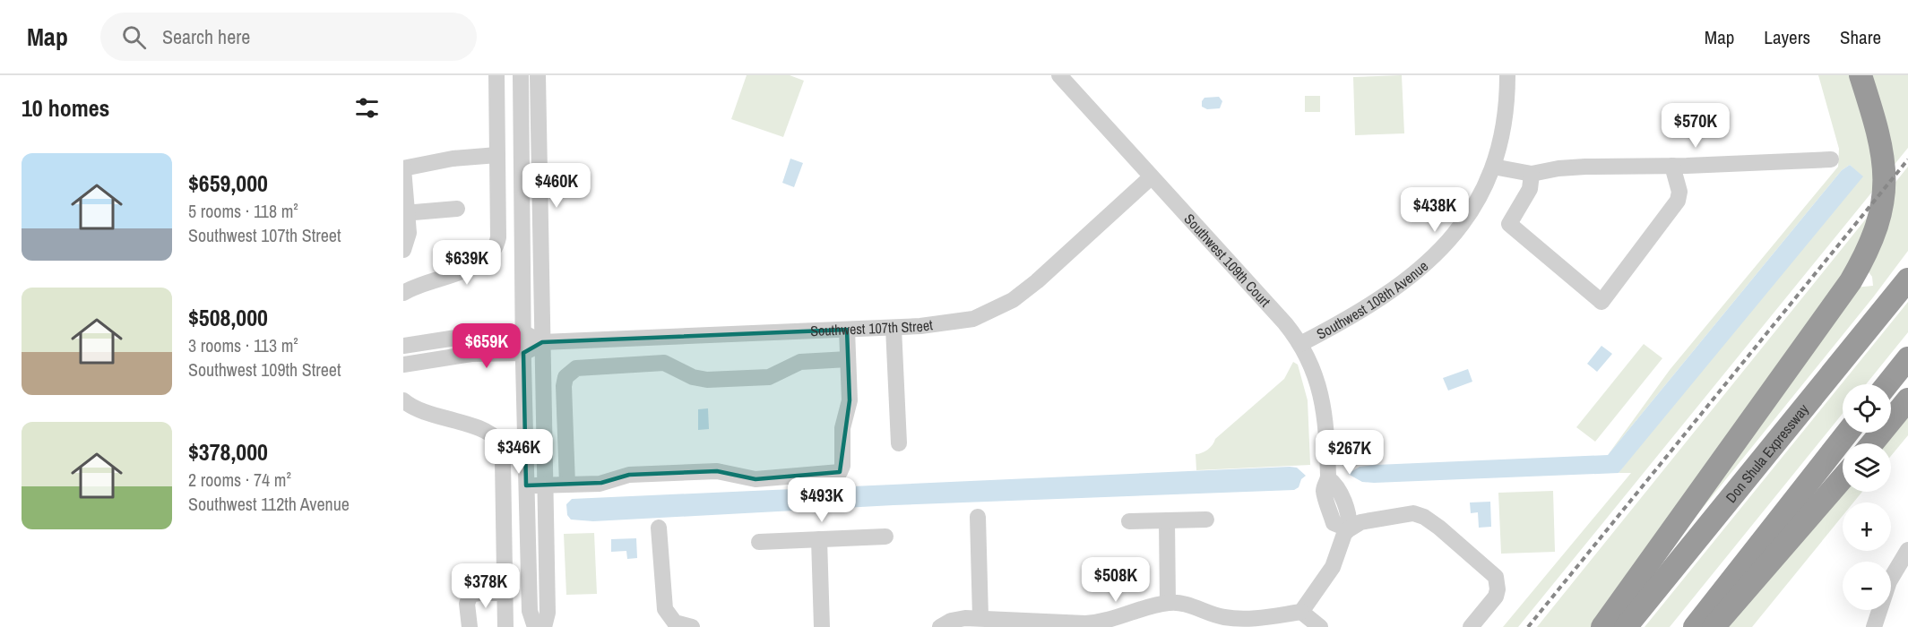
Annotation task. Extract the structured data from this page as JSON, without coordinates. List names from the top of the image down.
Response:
{
  "streets": {
    "highway": ["Don Shula Expressway"],
    "street": ["Southwest 109th Court", "Southwest 108th Avenue", "Southwest 107th Street"]
  },
  "crossings": [
    ["Southwest 109th Court", "Southwest 108th Avenue"],
    ["Southwest 109th Court", "Southwest 107th Street"]
  ],
  "page": {
    "header": "Map",
    "search": "Search here",
    "nav": ["Map", "Layers", "Share"],
    "heading": "10 homes",
    "price": [
      "$570K",
      "$460K",
      "$438K",
      "$639K",
      "$659K",
      "$346K",
      "$267K",
      "$493K",
      "$508K",
      "$378K"
    ],
    "list": [
      {
        "name": "$659,000",
        "note": "5 rooms · 118 m² · Southwest 107th Street"
      },
      {
        "name": "$508,000",
        "note": "3 rooms · 113 m² · Southwest 109th Street"
      },
      {
        "name": "$378,000",
        "note": "2 rooms · 74 m² · Southwest 112th Avenue"
      }
    ],
    "map_buttons": ["+", "−"]
  }
}
